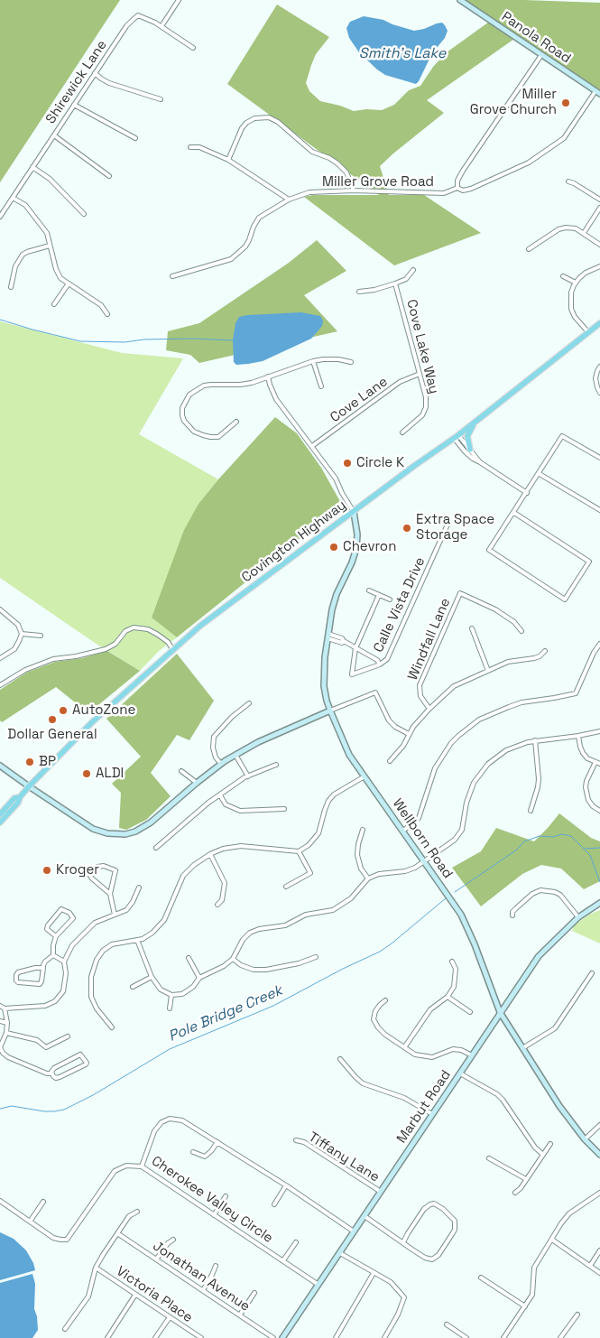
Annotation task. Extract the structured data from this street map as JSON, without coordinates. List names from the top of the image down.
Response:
{
  "streets": {
    "main road": ["Covington Highway"],
    "street": [
      "Panola Road",
      "Shirewick Lane",
      "Miller Grove Road",
      "Cove Lake Way",
      "Cove Lane",
      "Calle Vista Drive",
      "Windfall Lane",
      "Wellborn Road",
      "Marbut Road",
      "Tiffany Lane",
      "Cherokee Valley Circle",
      "Jonathan Avenue",
      "Victoria Place"
    ]
  },
  "crossings": [
    ["Panola Road", "Miller Grove Road"],
    ["Cove Lake Way", "Cove Lane"],
    ["Covington Highway", "Wellborn Road"],
    ["Wellborn Road", "Marbut Road"],
    ["Marbut Road", "Tiffany Lane"],
    ["Marbut Road", "Cherokee Valley Circle"]
  ],
  "water": ["Smith's Lake", "Pole Bridge Creek"],
  "places": [
    "Miller Grove Church",
    "Circle K",
    "Extra Space Storage",
    "Chevron",
    "AutoZone",
    "Dollar General",
    "BP",
    "ALDI",
    "Kroger"
  ]
}
